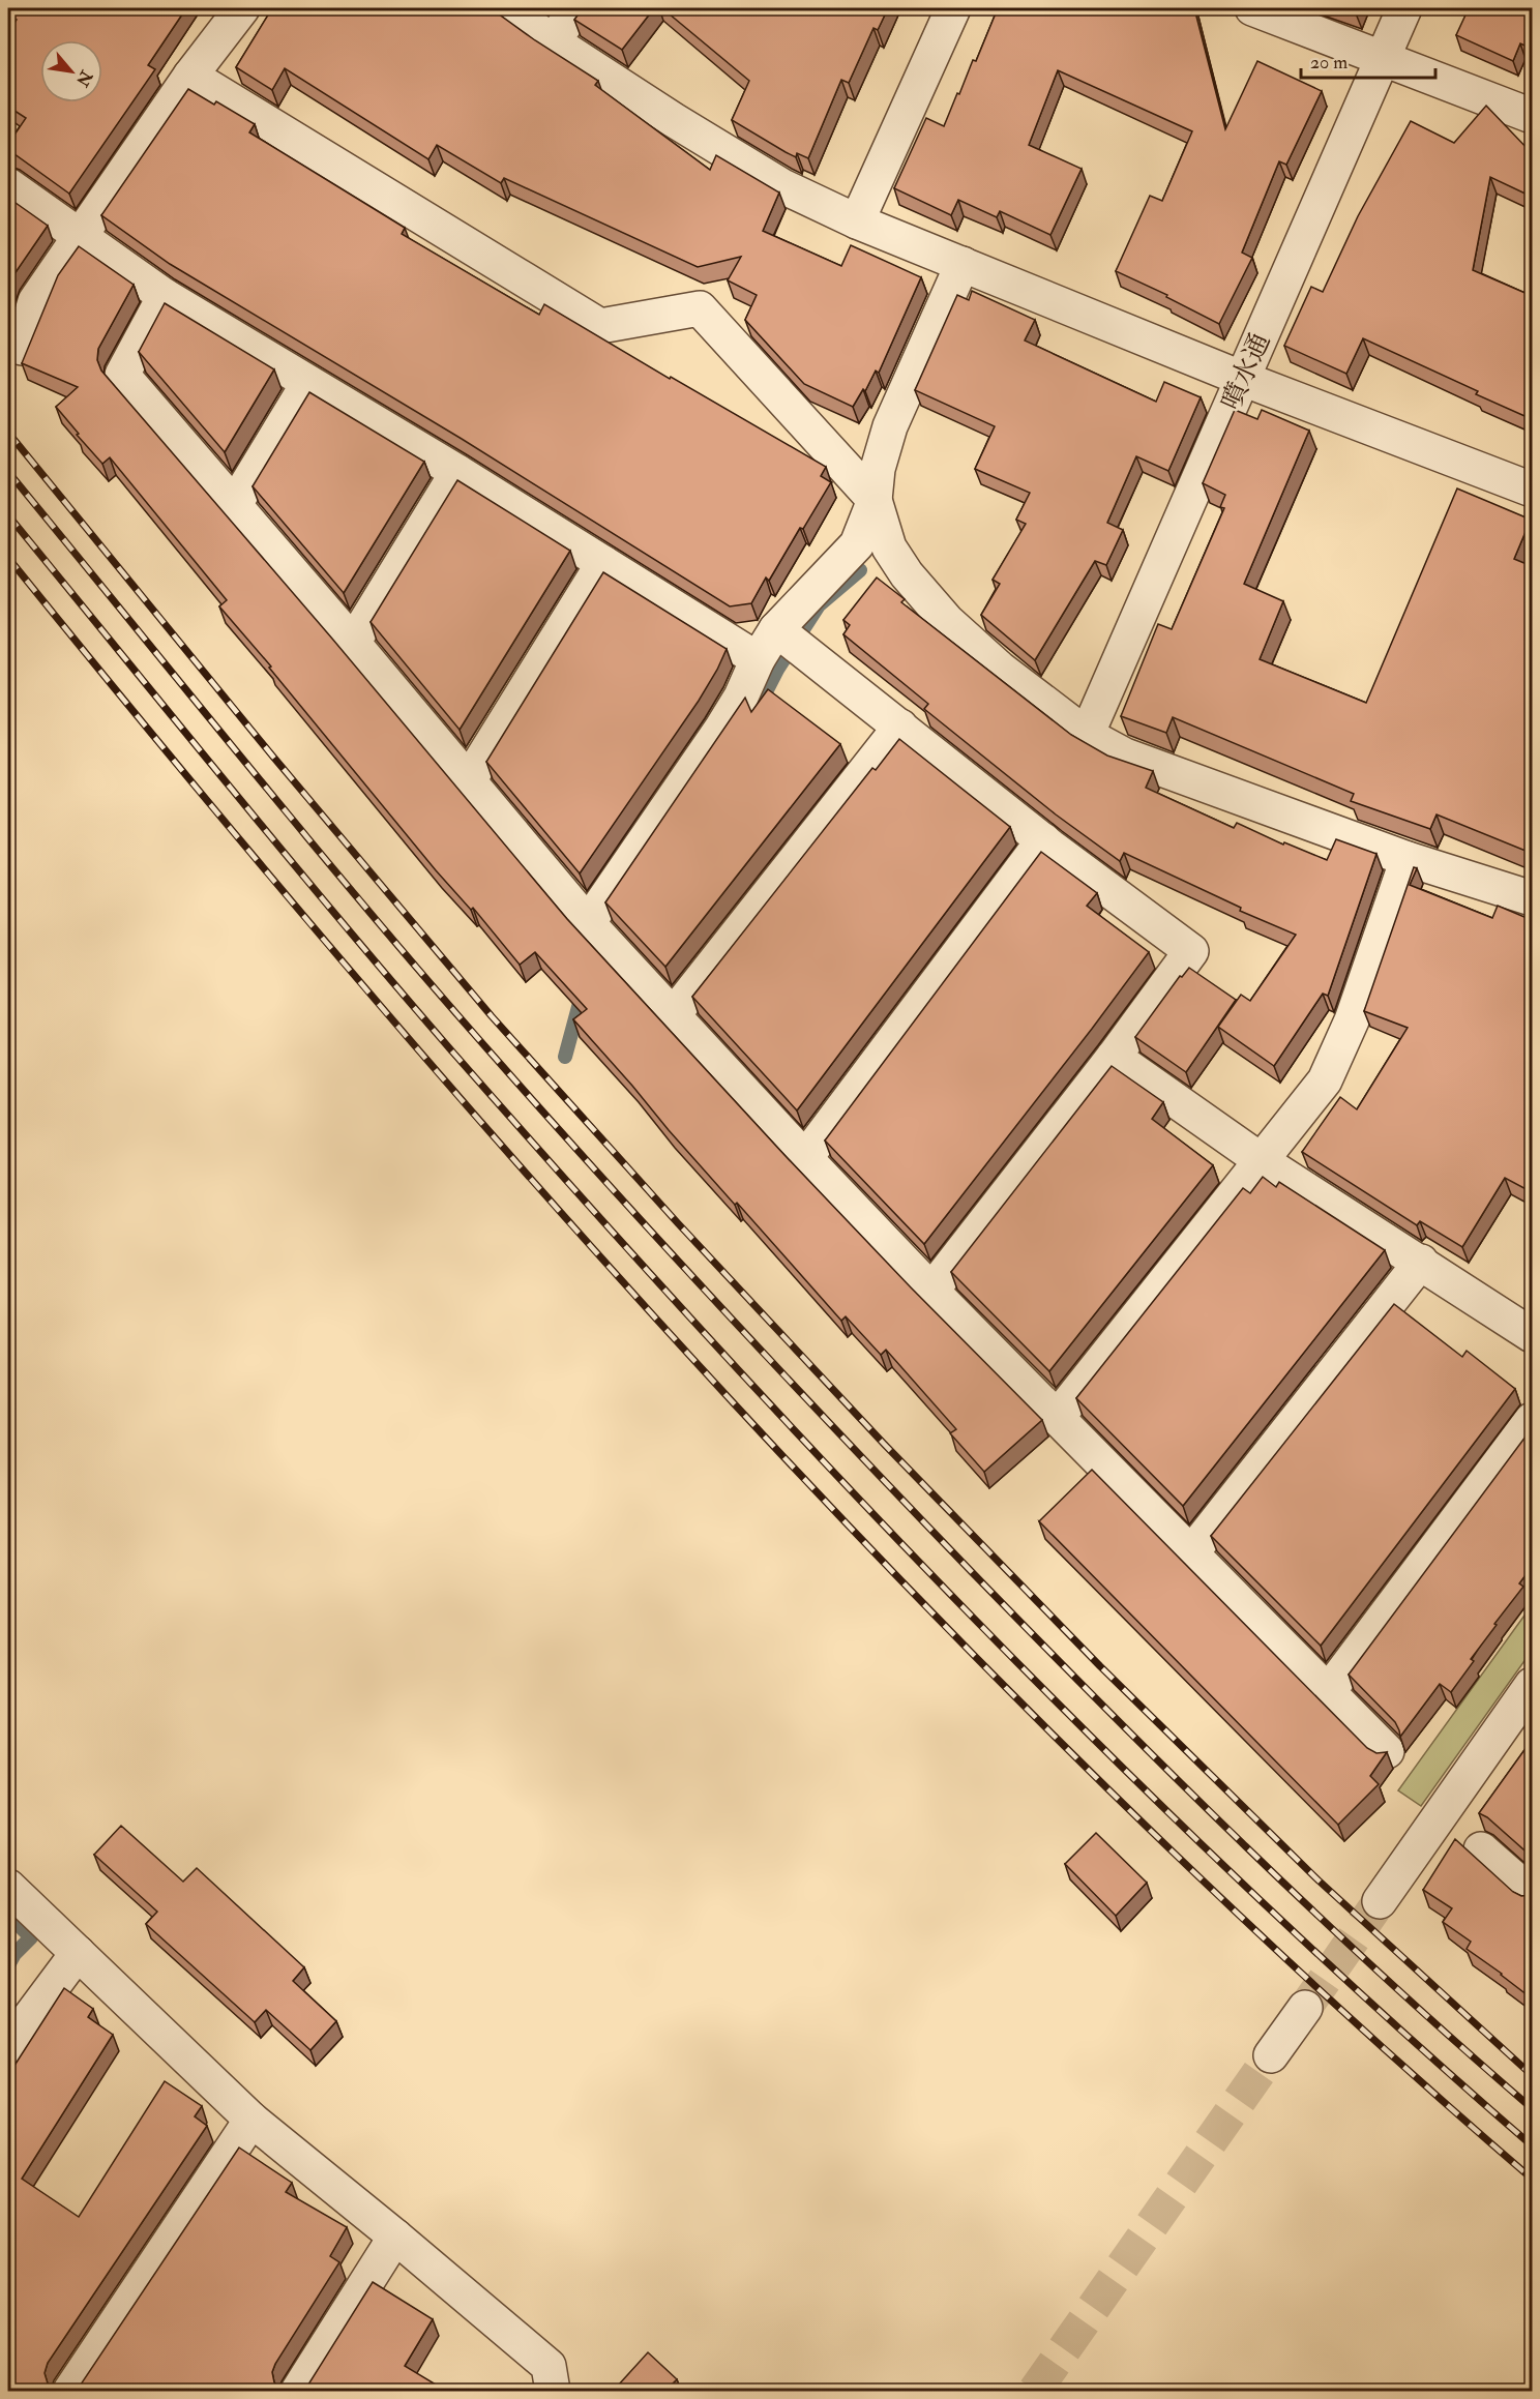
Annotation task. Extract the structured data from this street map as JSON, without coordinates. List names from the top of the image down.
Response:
{
  "streets": {
    "street": ["噴水通"]
  },
  "scale_bar": "20 m",
  "north": "bottom right"
}
